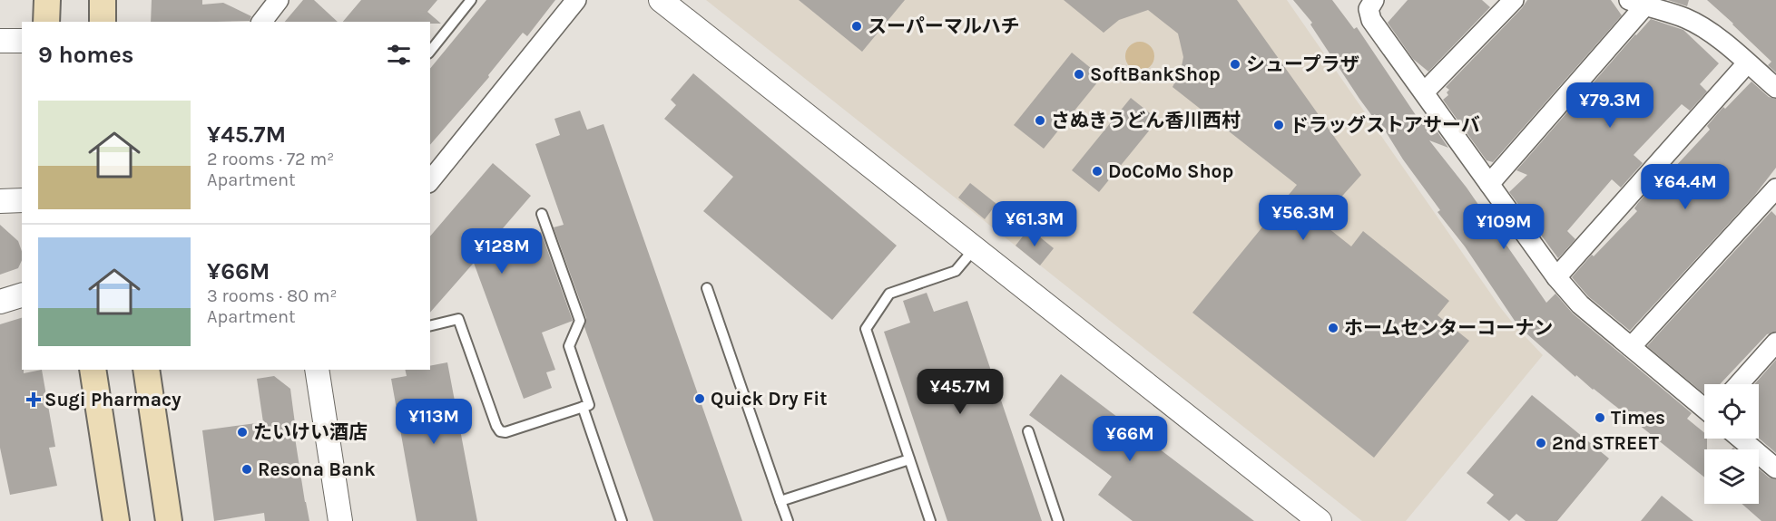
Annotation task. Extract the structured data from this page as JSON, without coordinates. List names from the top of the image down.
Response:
{
  "places": {
    "other": [
      "スーパーマルハチ",
      "シュープラザ",
      "SoftBankShop",
      "さぬきうどん香川西村",
      "ドラッグストアサーバ",
      "DoCoMo Shop",
      "ホームセンターコーナン",
      "Quick Dry Fit",
      "Times",
      "たいけい酒店",
      "2nd STREET",
      "Resona Bank"
    ],
    "health": ["Sugi Pharmacy"]
  },
  "page": {
    "heading": "9 homes",
    "price": [
      "¥79.3M",
      "¥64.4M",
      "¥56.3M",
      "¥61.3M",
      "¥109M",
      "¥128M",
      "¥45.7M",
      "¥113M",
      "¥66M"
    ],
    "list": [
      {
        "name": "¥45.7M",
        "note": "2 rooms · 72 m² · Apartment"
      },
      {
        "name": "¥66M",
        "note": "3 rooms · 80 m² · Apartment"
      }
    ]
  }
}
